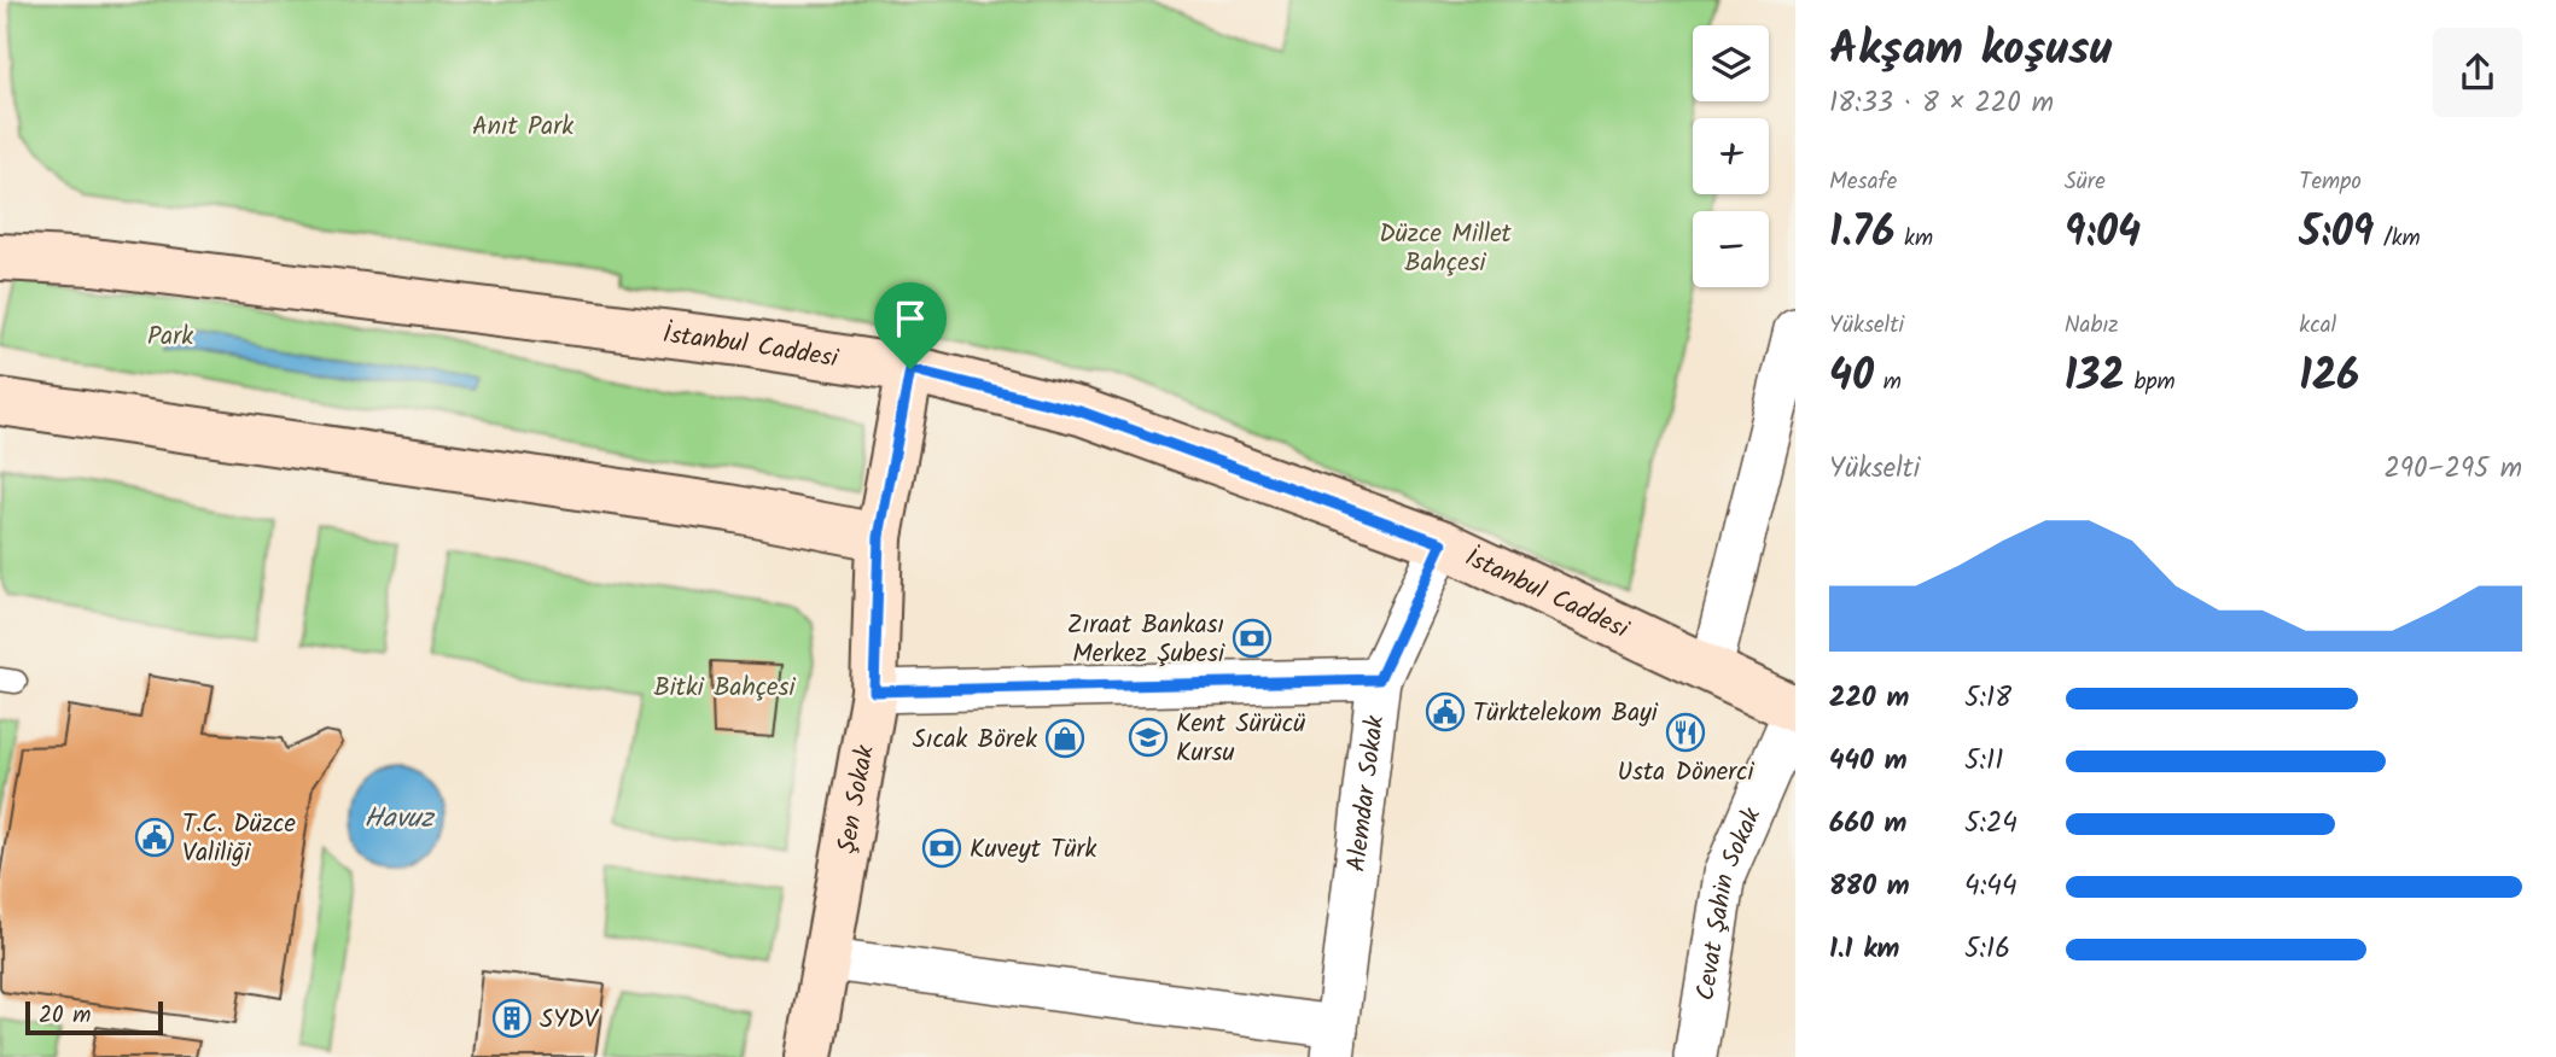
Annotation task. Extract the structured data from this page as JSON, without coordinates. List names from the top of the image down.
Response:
{
  "streets": {
    "main road": ["İstanbul Caddesi", "Şen Sokak"],
    "street": ["Alemdar Sokak", "Cevat Şahin Sokak"]
  },
  "crossings": [
    ["İstanbul Caddesi", "Alemdar Sokak"],
    ["İstanbul Caddesi", "Şen Sokak"],
    ["İstanbul Caddesi", "Cevat Şahin Sokak"]
  ],
  "water": ["Havuz"],
  "parks": [
    "Anıt Park",
    "Düzce Millet Bahçesi",
    "Park",
    "Bitki Bahçesi"
  ],
  "places": {
    "bank": ["Zıraat Bankası Merkez Şubesi", "Kuveyt Türk"],
    "public building": ["Türktelekom Bayi", "T.C. Düzce Valiliği"],
    "restaurant": ["Usta Dönerci"],
    "school or university": ["Kent Sürücü Kursu"],
    "shop": ["Sıcak Börek"],
    "building": ["SYDV"]
  },
  "scale_bar": "20 m",
  "page": {
    "heading": ["Akşam koşusu", "18:33 · 8 × 220 m"],
    "map_buttons": ["+", "−"],
    "stats": [
      ["Mesafe", "1.76 km"],
      ["Süre", "9:04"],
      ["Tempo", "5:09 /km"],
      ["Yükselti", "40 m"],
      ["Nabız", "132 bpm"],
      ["kcal", "126"]
    ],
    "chart": ["Yükselti", "290–295 m"],
    "list": [
      {
        "name": "220 m",
        "note": "5:18"
      },
      {
        "name": "440 m",
        "note": "5:11"
      },
      {
        "name": "660 m",
        "note": "5:24"
      },
      {
        "name": "880 m",
        "note": "4:44"
      },
      {
        "name": "1.1 km",
        "note": "5:16"
      }
    ],
    "scale": "20 m"
  }
}
